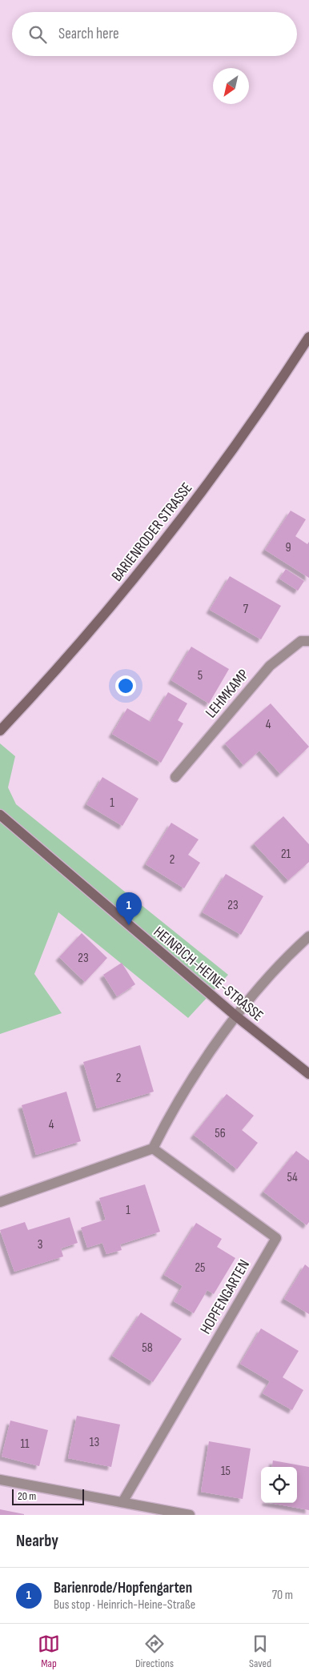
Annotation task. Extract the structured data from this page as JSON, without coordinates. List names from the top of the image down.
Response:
{
  "streets": {
    "street": [
      "BARIENRODER STRASSE",
      "LEHMKAMP",
      "HEINRICH-HEINE-STRASSE",
      "HOPFENGARTEN"
    ]
  },
  "house_numbers": [
    "9",
    "7",
    "5",
    "4",
    "1",
    "21",
    "2",
    "23",
    "23",
    "2",
    "4",
    "56",
    "54",
    "1",
    "3",
    "25",
    "58",
    "13",
    "11",
    "15"
  ],
  "scale_bar": "20 m",
  "north": "bottom left",
  "page": {
    "search": "Search here",
    "pins": "1",
    "scale": "20 m",
    "heading": "Nearby",
    "list": [
      {
        "mark": "1",
        "name": "Barienrode/Hopfengarten",
        "note": "Bus stop · Heinrich-Heine-Straße",
        "value": "70 m"
      }
    ],
    "nav": ["Map", "Directions", "Saved"]
  }
}
